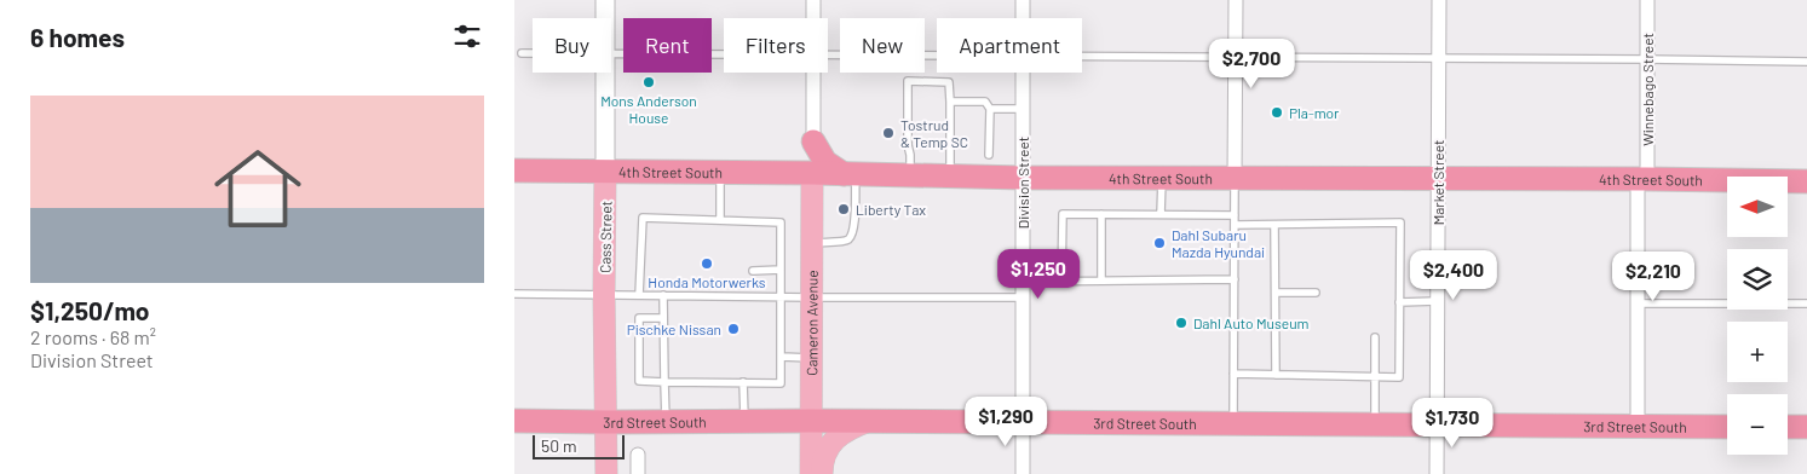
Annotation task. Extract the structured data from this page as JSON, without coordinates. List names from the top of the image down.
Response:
{
  "streets": {
    "highway": ["4th Street South", "3rd Street South"],
    "main road": ["Cass Street", "Cameron Avenue"],
    "street": ["Winnebago Street", "Division Street", "Market Street"]
  },
  "crossings": [
    ["Winnebago Street", "4th Street South"],
    ["Winnebago Street", "3rd Street South"],
    ["4th Street South", "Division Street"],
    ["4th Street South", "Market Street"],
    ["4th Street South", "Cass Street"],
    ["4th Street South", "Cameron Avenue"],
    ["Division Street", "3rd Street South"],
    ["Market Street", "3rd Street South"],
    ["Cass Street", "3rd Street South"],
    ["Cameron Avenue", "3rd Street South"]
  ],
  "places": [
    "Mons Anderson House",
    "Pla-mor",
    "Tostrud & Temp SC",
    "Liberty Tax",
    "Dahl Subaru Mazda Hyundai",
    "Honda Motorwerks",
    "Dahl Auto Museum",
    "Pischke Nissan"
  ],
  "scale_bar": "50 m",
  "north": "left",
  "page": {
    "heading": "6 homes",
    "chip": [
      "Buy",
      "Rent",
      "Filters",
      "New",
      "Apartment"
    ],
    "price": [
      "$2,700",
      "$1,250",
      "$2,400",
      "$2,210",
      "$1,290",
      "$1,730"
    ],
    "list": [
      {
        "name": "$1,250/mo",
        "note": "2 rooms · 68 m² · Division Street"
      }
    ],
    "map_buttons": ["+", "−"],
    "scale": "50 m"
  }
}
